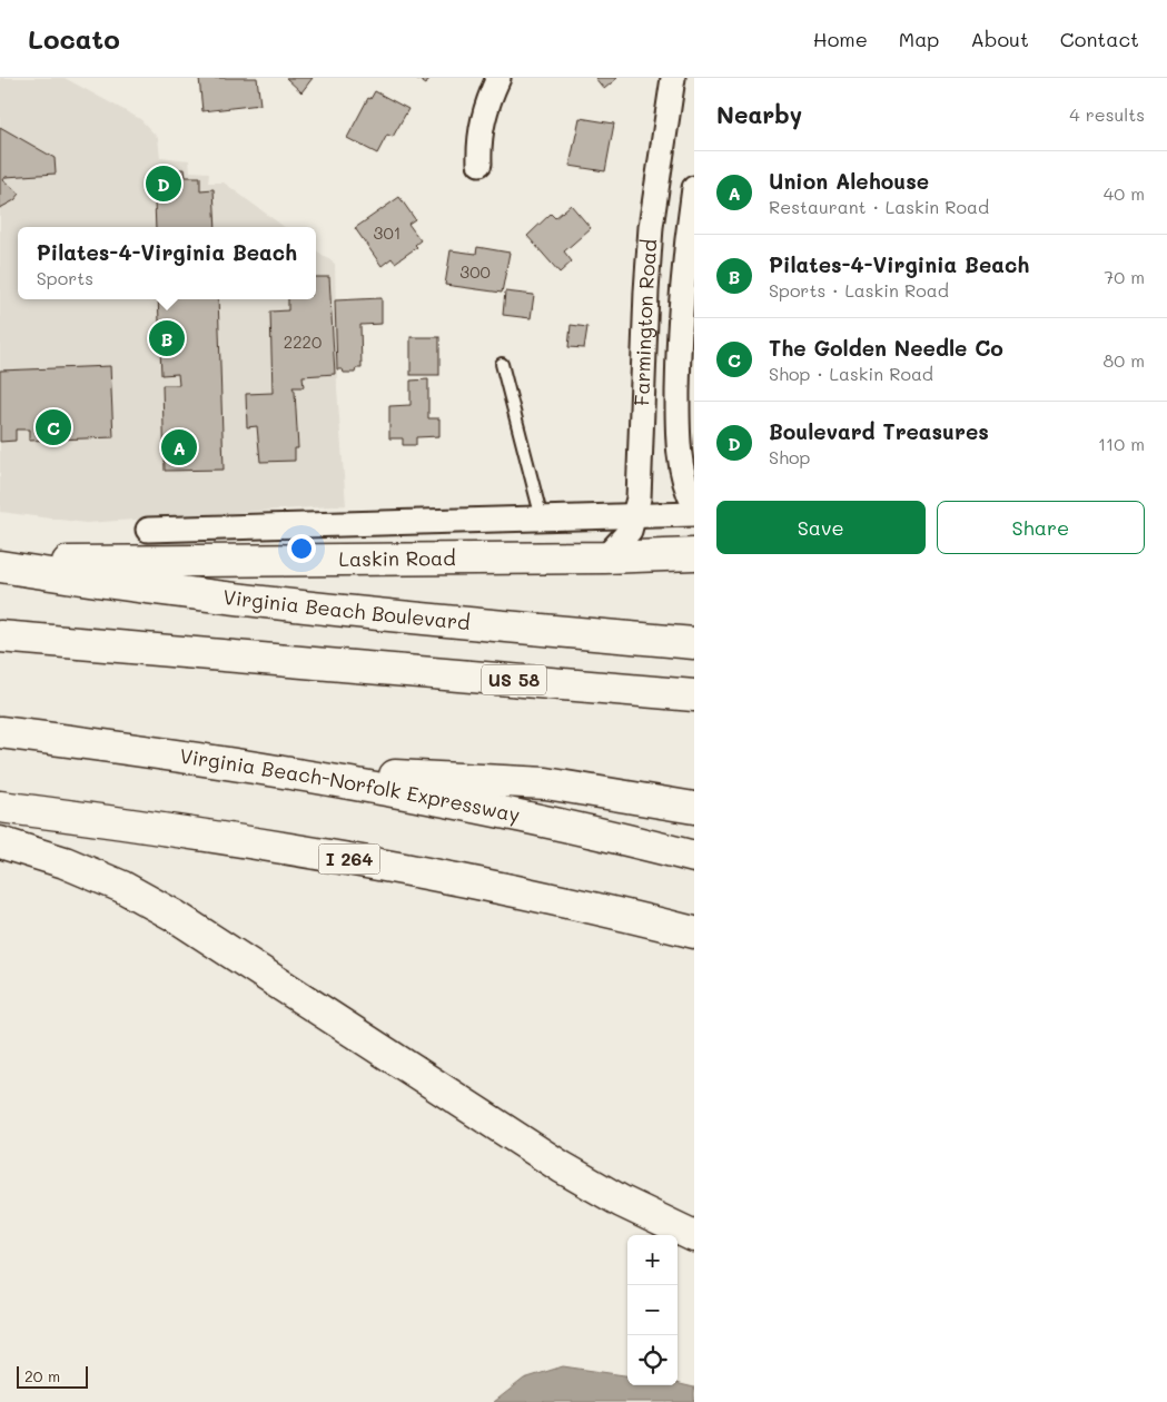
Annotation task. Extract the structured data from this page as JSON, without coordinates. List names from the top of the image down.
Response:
{
  "streets": {
    "main road": [
      "Laskin Road",
      "Virginia Beach Boulevard",
      "US 58",
      "Virginia Beach-Norfolk Expressway",
      "I 264"
    ],
    "street": ["Farmington Road"]
  },
  "crossings": [
    ["Farmington Road", "Laskin Road"],
    ["Laskin Road", "Virginia Beach Boulevard"]
  ],
  "house_numbers": ["301", "300", "2220"],
  "scale_bar": "20 m",
  "page": {
    "header": "Locato",
    "nav": [
      "Home",
      "Map",
      "About",
      "Contact"
    ],
    "heading": ["Nearby", "4 results"],
    "list": [
      {
        "mark": "A",
        "name": "Union Alehouse",
        "note": "Restaurant · Laskin Road",
        "value": "40 m"
      },
      {
        "mark": "B",
        "name": "Pilates-4-Virginia Beach",
        "note": "Sports · Laskin Road",
        "value": "70 m"
      },
      {
        "mark": "C",
        "name": "The Golden Needle Co",
        "note": "Shop · Laskin Road",
        "value": "80 m"
      },
      {
        "mark": "D",
        "name": "Boulevard Treasures",
        "note": "Shop",
        "value": "110 m"
      }
    ],
    "pins": [
      "D",
      "B",
      "C",
      "A"
    ],
    "popup": ["Pilates-4-Virginia Beach", "Sports"],
    "buttons": ["Save", "Share"],
    "map_buttons": ["+", "−"],
    "scale": "20 m"
  }
}
